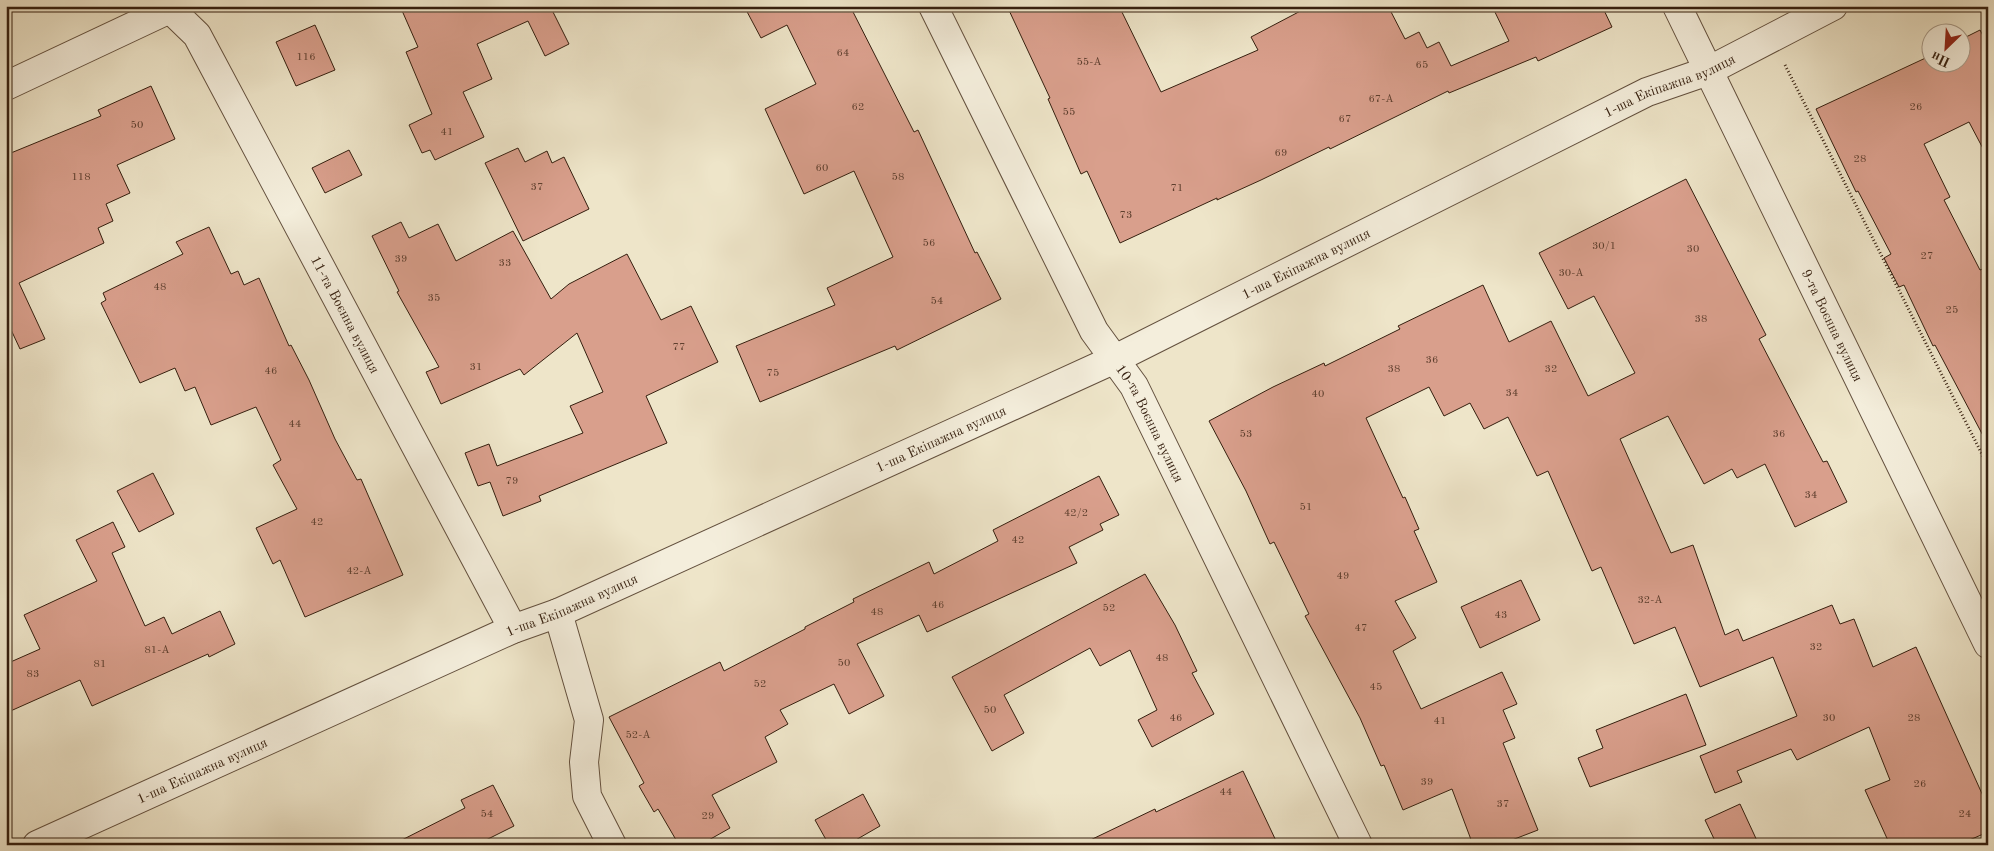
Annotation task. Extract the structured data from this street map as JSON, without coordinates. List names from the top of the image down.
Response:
{
  "streets": {
    "street": [
      "1-ша Екіпажна вулиця",
      "11-та Воєнна вулиця",
      "9-та Воєнна вулиця",
      "10-та Воєнна вулиця"
    ]
  },
  "crossings": [
    ["1-ша Екіпажна вулиця", "11-та Воєнна вулиця"],
    ["1-ша Екіпажна вулиця", "9-та Воєнна вулиця"],
    ["1-ша Екіпажна вулиця", "10-та Воєнна вулиця"]
  ],
  "house_numbers": [
    "64",
    "116",
    "55-А",
    "65",
    "67-А",
    "62",
    "26",
    "55",
    "67",
    "50",
    "41",
    "69",
    "28",
    "60",
    "118",
    "58",
    "37",
    "71",
    "73",
    "56",
    "30/1",
    "30",
    "27",
    "39",
    "33",
    "30-А",
    "48",
    "35",
    "54",
    "25",
    "38",
    "77",
    "36",
    "31",
    "38",
    "32",
    "46",
    "75",
    "34",
    "40",
    "44",
    "53",
    "36",
    "79",
    "34",
    "51",
    "42/2",
    "42",
    "42",
    "42-А",
    "49",
    "32-А",
    "46",
    "52",
    "48",
    "43",
    "47",
    "32",
    "81-А",
    "48",
    "50",
    "81",
    "83",
    "52",
    "45",
    "50",
    "46",
    "30",
    "28",
    "41",
    "52-А",
    "39",
    "26",
    "44",
    "37",
    "54",
    "24",
    "29"
  ],
  "north": "bottom left"
}
